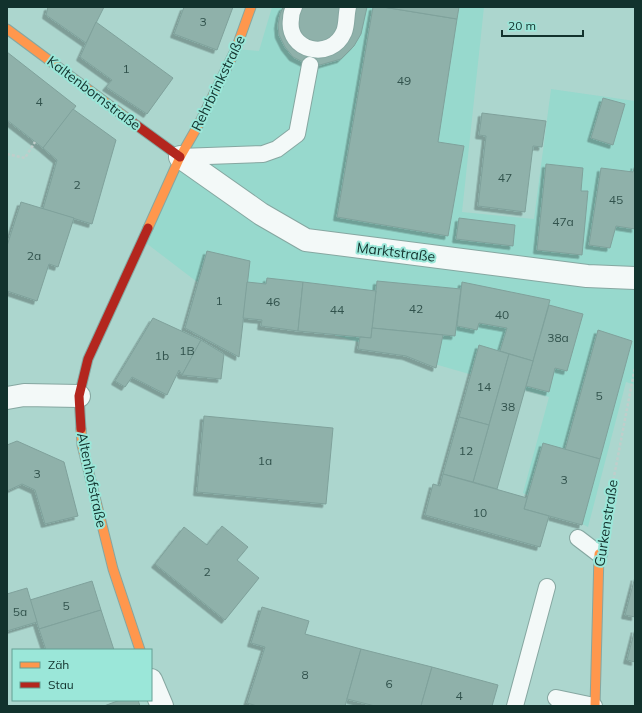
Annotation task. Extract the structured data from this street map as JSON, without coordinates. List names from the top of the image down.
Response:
{
  "streets": {
    "street": [
      "Rehrbrinkstraße",
      "Kaltenbornstraße",
      "Marktstraße",
      "Altenhofstraße",
      "Gurkenstraße"
    ]
  },
  "crossings": [
    ["Rehrbrinkstraße", "Kaltenbornstraße"],
    ["Rehrbrinkstraße", "Marktstraße"],
    ["Rehrbrinkstraße", "Altenhofstraße"],
    ["Kaltenbornstraße", "Marktstraße"],
    ["Kaltenbornstraße", "Altenhofstraße"],
    ["Marktstraße", "Altenhofstraße"]
  ],
  "house_numbers": [
    "3",
    "1",
    "49",
    "4",
    "47",
    "2",
    "45",
    "47a",
    "2a",
    "1",
    "46",
    "42",
    "44",
    "40",
    "38a",
    "1B",
    "1b",
    "14",
    "5",
    "38",
    "12",
    "1a",
    "3",
    "3",
    "10",
    "2",
    "5",
    "5a",
    "8",
    "6",
    "4"
  ],
  "legend": ["Zäh", "Stau"],
  "scale_bar": "20 m"
}
